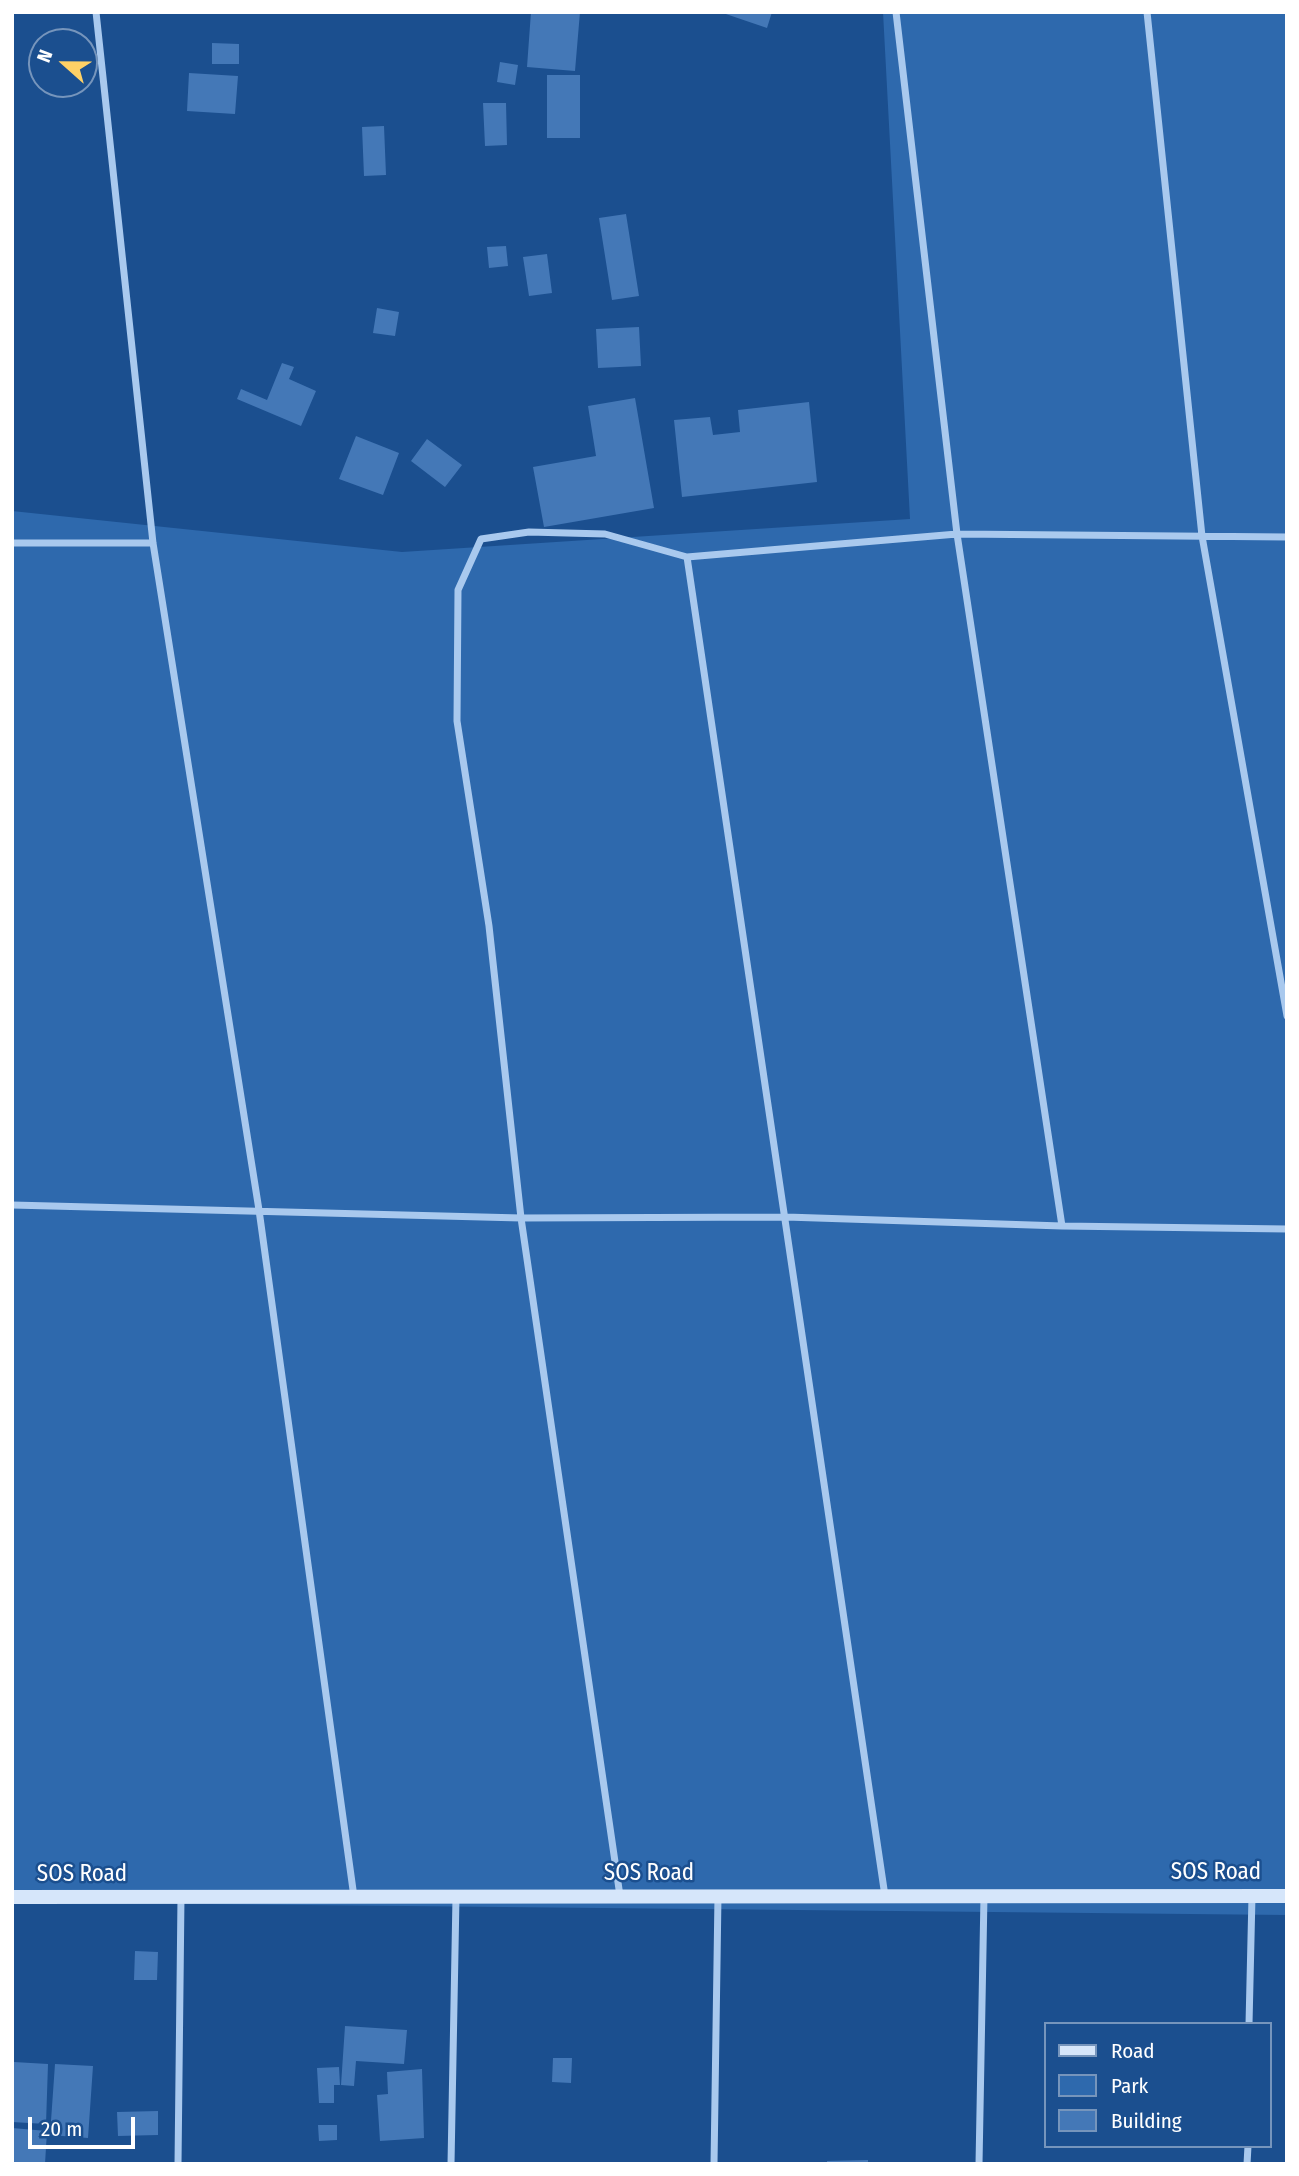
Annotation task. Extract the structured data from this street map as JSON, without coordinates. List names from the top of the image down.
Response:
{
  "streets": {
    "street": ["SOS Road"]
  },
  "legend": ["Road", "Park", "Building"],
  "scale_bar": "20 m",
  "north": "left"
}
